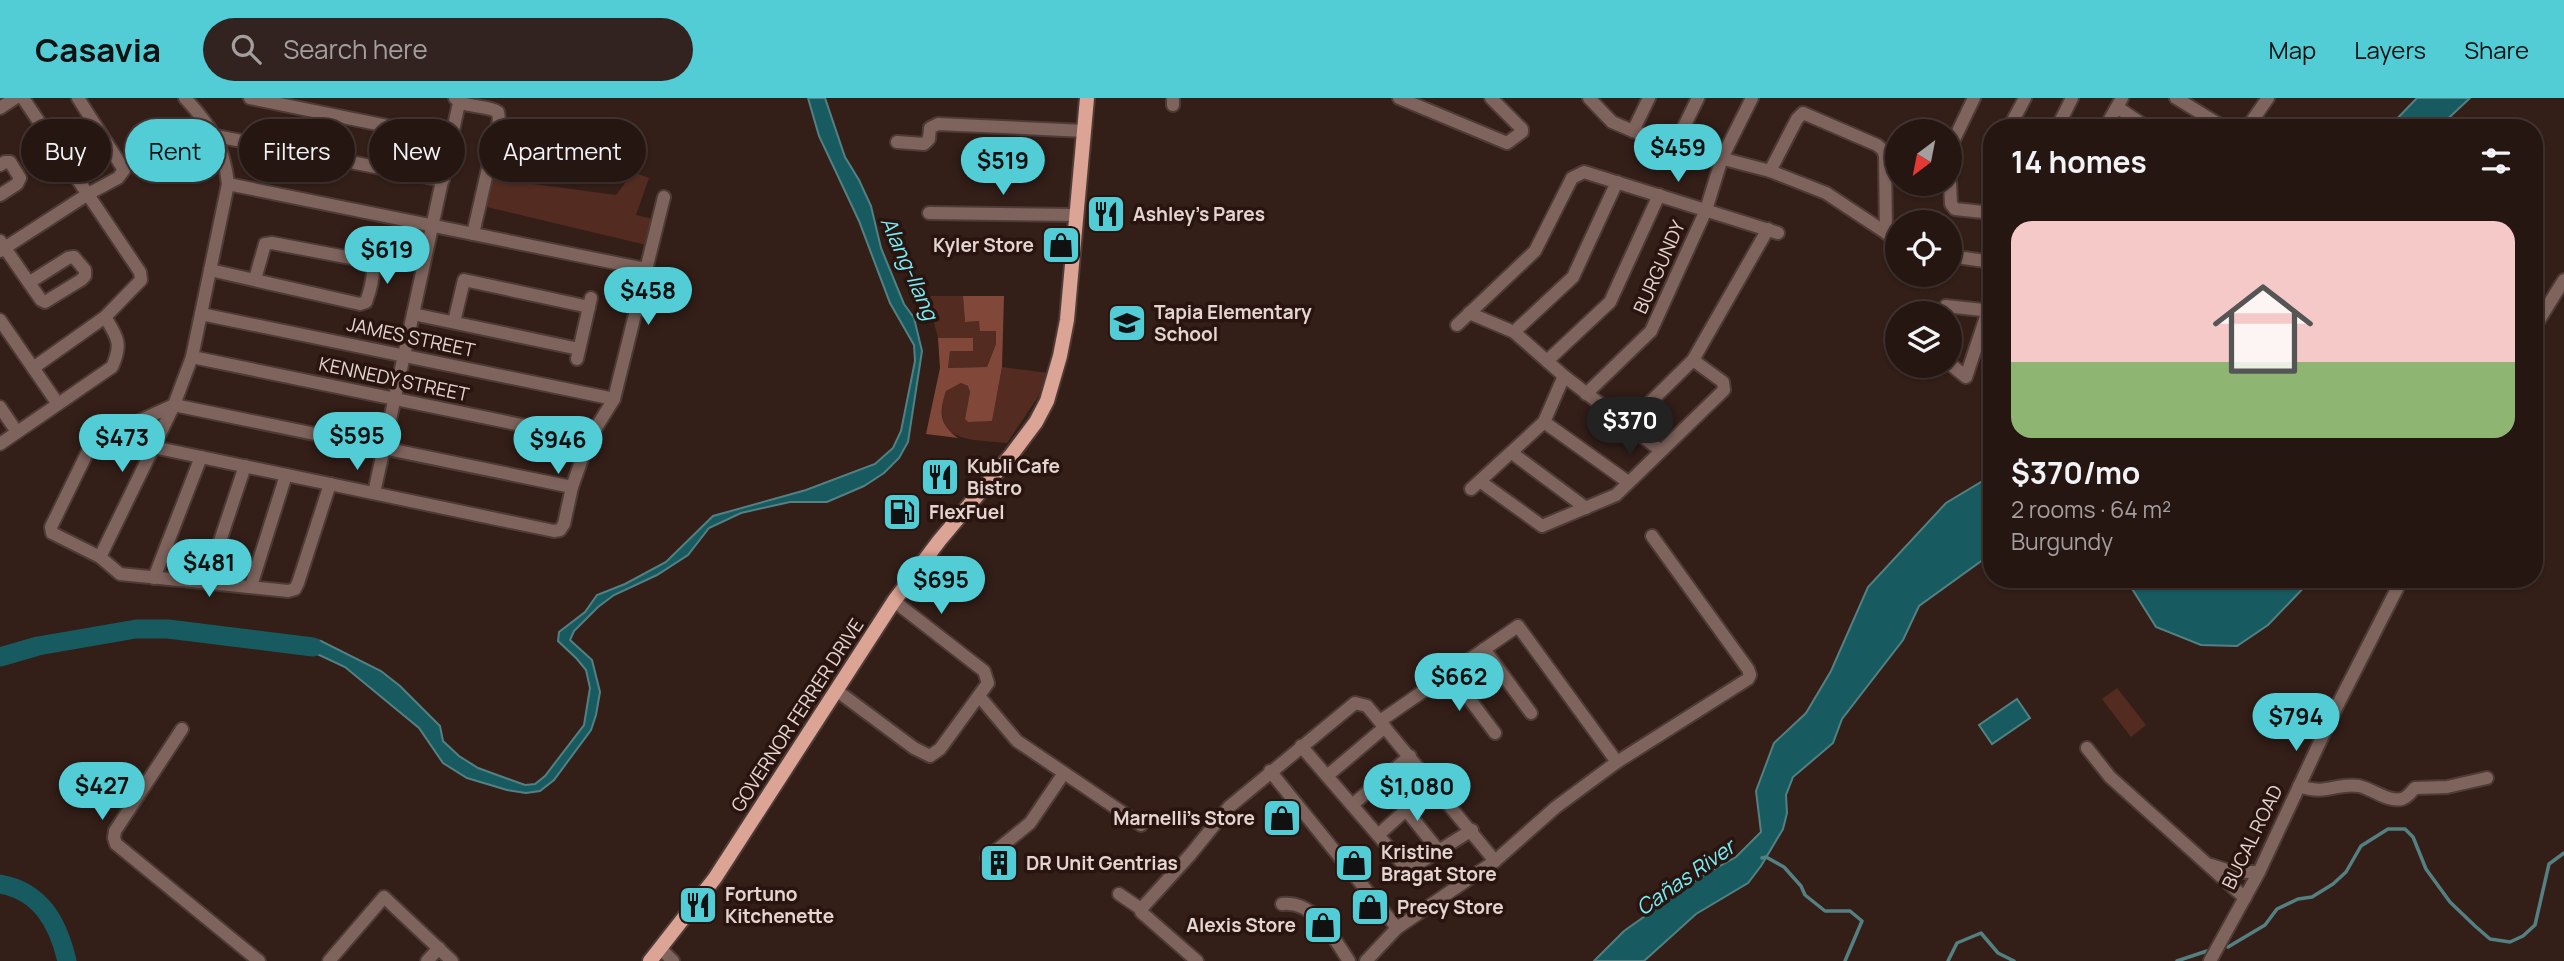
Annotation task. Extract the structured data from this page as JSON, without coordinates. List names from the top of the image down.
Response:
{
  "streets": {
    "main road": ["GOVERNOR FERRER DRIVE"],
    "street": [
      "BURGUNDY",
      "JAMES STREET",
      "KENNEDY STREET",
      "BUCAL ROAD"
    ]
  },
  "water": ["Alang-Ilang", "Cañas River"],
  "places": {
    "restaurant": ["Ashley's Pares", "Kubli Cafe Bistro", "Fortuno Kitchenette"],
    "shop": [
      "Kyler Store",
      "Marnelli's Store",
      "Kristine Bragat Store",
      "Precy Store",
      "Alexis Store"
    ],
    "school or university": ["Tapia Elementary School"],
    "fuel station": ["FlexFuel"],
    "building": ["DR Unit Gentrias"]
  },
  "north": "bottom left",
  "page": {
    "header": "Casavia",
    "search": "Search here",
    "nav": ["Map", "Layers", "Share"],
    "chip": [
      "Buy",
      "Rent",
      "Filters",
      "New",
      "Apartment"
    ],
    "heading": "14 homes",
    "price": [
      "$459",
      "$519",
      "$619",
      "$458",
      "$370",
      "$595",
      "$473",
      "$946",
      "$481",
      "$695",
      "$662",
      "$794",
      "$427",
      "$1,080"
    ],
    "list": [
      {
        "name": "$370/mo",
        "note": "2 rooms · 64 m² · Burgundy"
      }
    ]
  }
}
